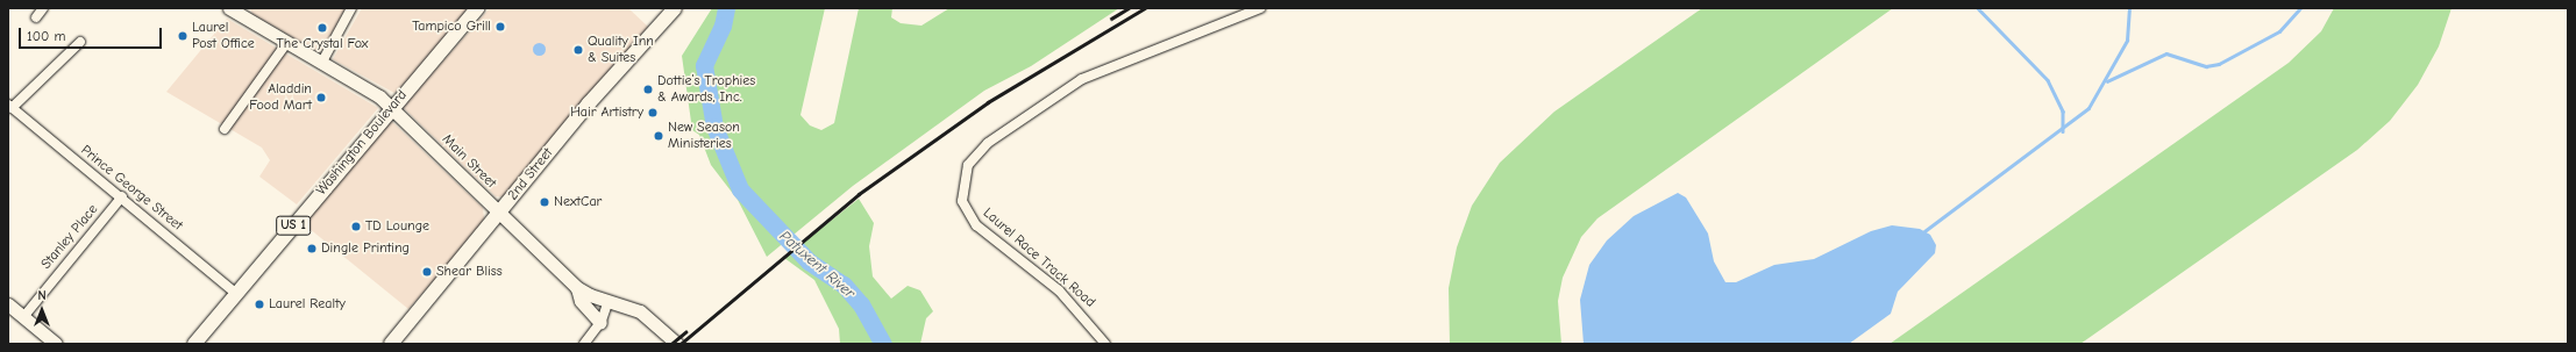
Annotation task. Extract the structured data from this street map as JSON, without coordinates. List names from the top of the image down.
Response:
{
  "streets": {
    "main road": ["Washington Boulevard", "2nd Street", "US 1"],
    "street": [
      "Main Street",
      "Prince George Street",
      "Stanley Place",
      "Laurel Race Track Road"
    ]
  },
  "crossings": [
    ["Washington Boulevard", "Main Street"],
    ["Washington Boulevard", "Prince George Street"],
    ["Main Street", "2nd Street"],
    ["Prince George Street", "Stanley Place"]
  ],
  "water": ["Patuxent River"],
  "places": [
    "Tampico Grill",
    "The Crystal Fox",
    "Laurel Post Office",
    "Quality Inn & Suites",
    "Dottie’s Trophies & Awards, Inc.",
    "Aladdin Food Mart",
    "Hair Artistry",
    "New Season Ministeries",
    "NextCar",
    "TD Lounge",
    "Dingle Printing",
    "Shear Bliss",
    "Laurel Realty"
  ],
  "scale_bar": "100 m",
  "north": "top"
}
